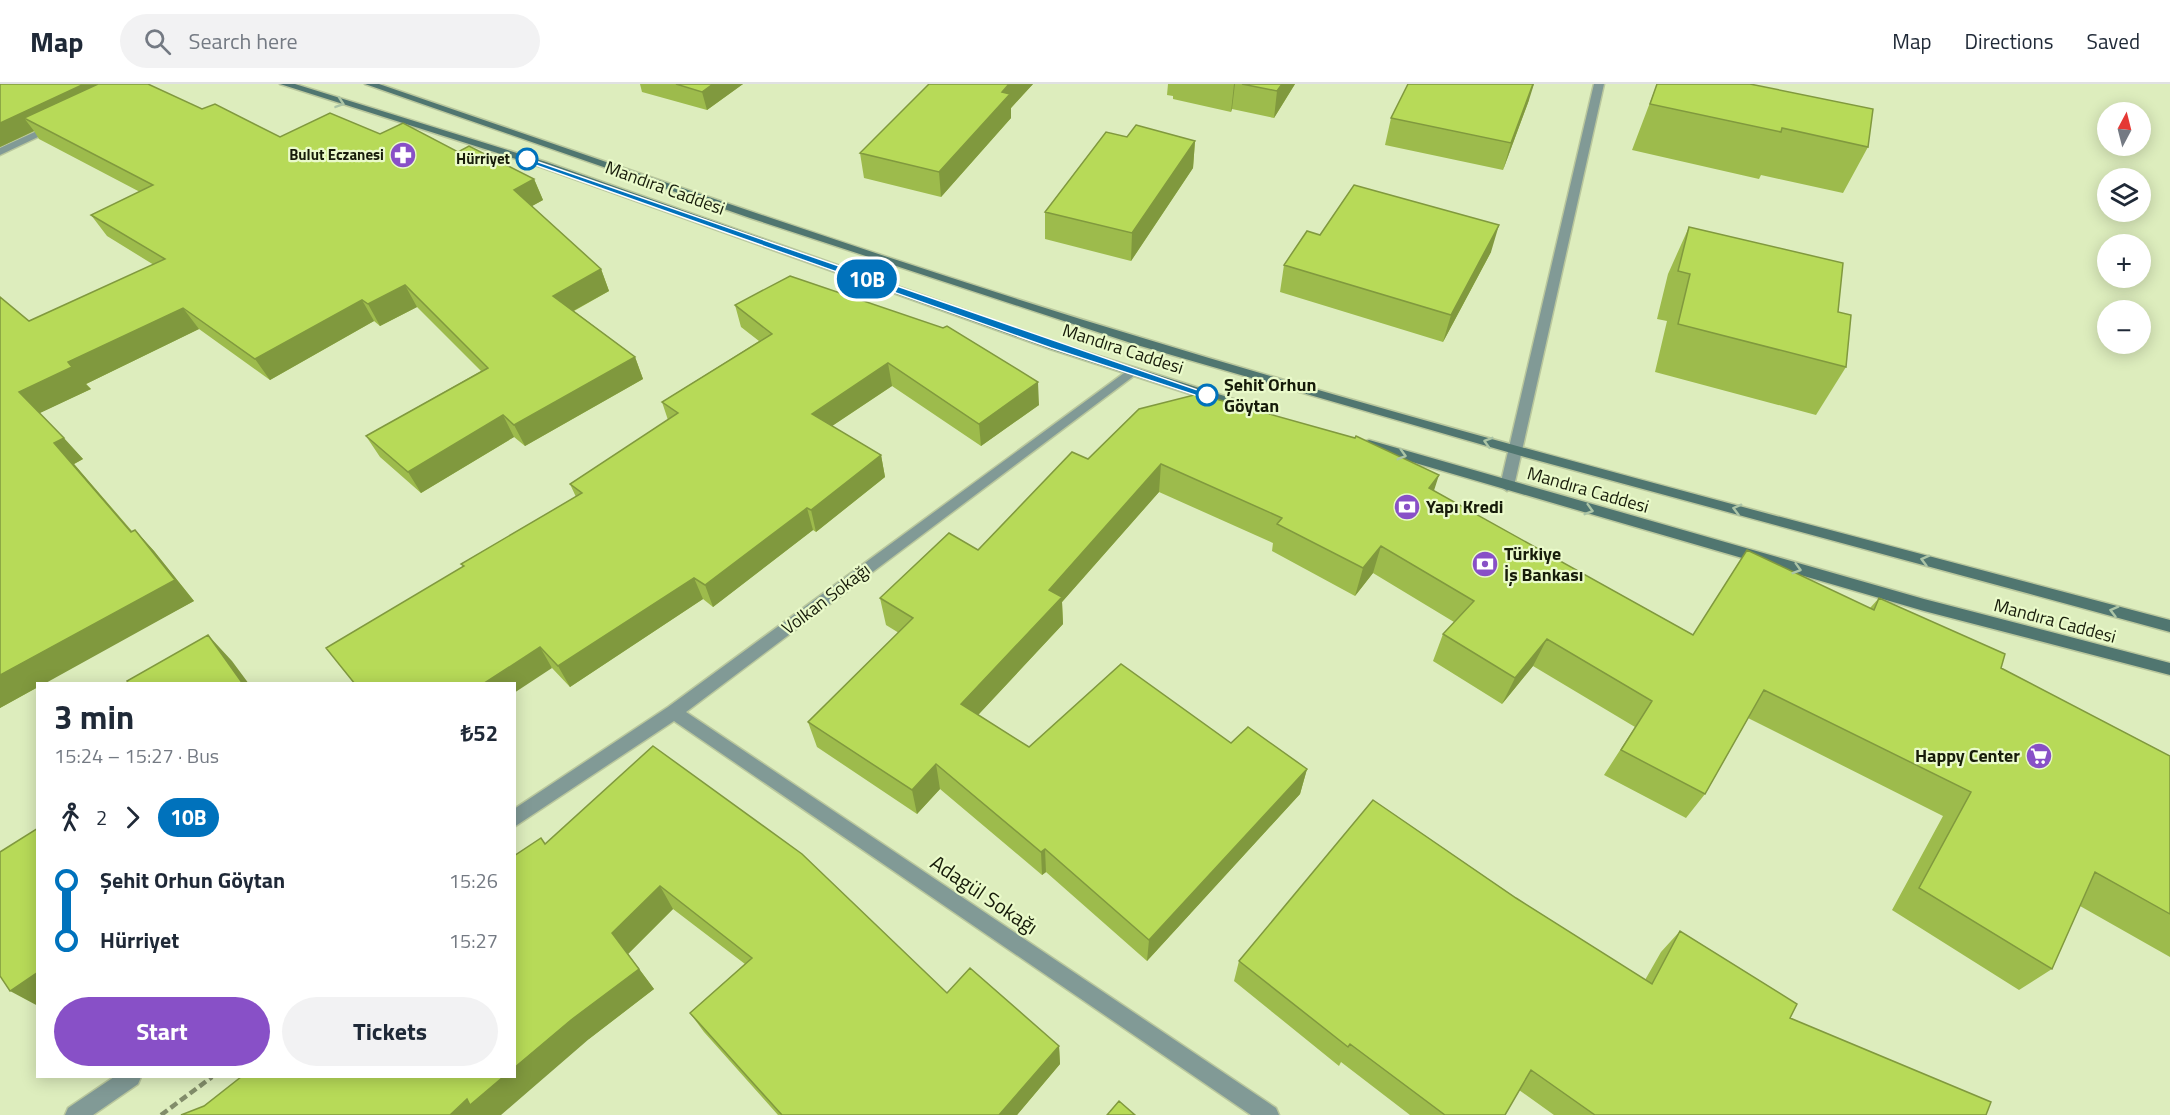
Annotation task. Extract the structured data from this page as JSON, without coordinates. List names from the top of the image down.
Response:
{
  "streets": {
    "main road": ["Mandıra Caddesi"],
    "street": ["Volkan Sokağı", "Adagül Sokağı"]
  },
  "crossings": [
    ["Mandıra Caddesi", "Volkan Sokağı"],
    ["Volkan Sokağı", "Adagül Sokağı"]
  ],
  "places": {
    "pharmacy": ["Bulut Eczanesi"],
    "other": ["Hürriyet", "Şehit Orhun Göytan"],
    "bank": ["Yapı Kredi", "Türkiye İş Bankası"],
    "supermarket": ["Happy Center"]
  },
  "lines": ["bus line 10B"],
  "north": "top",
  "page": {
    "header": "Map",
    "search": "Search here",
    "nav": ["Map", "Directions", "Saved"],
    "on_map": "10B",
    "map_buttons": ["+", "−"],
    "heading": ["3 min", "15:24 – 15:27 · Bus", "₺52"],
    "legs": ["2", "10B"],
    "list": [
      {
        "name": "Şehit Orhun Göytan",
        "value": "15:26"
      },
      {
        "name": "Hürriyet",
        "value": "15:27"
      }
    ],
    "buttons": ["Start", "Tickets"]
  }
}
